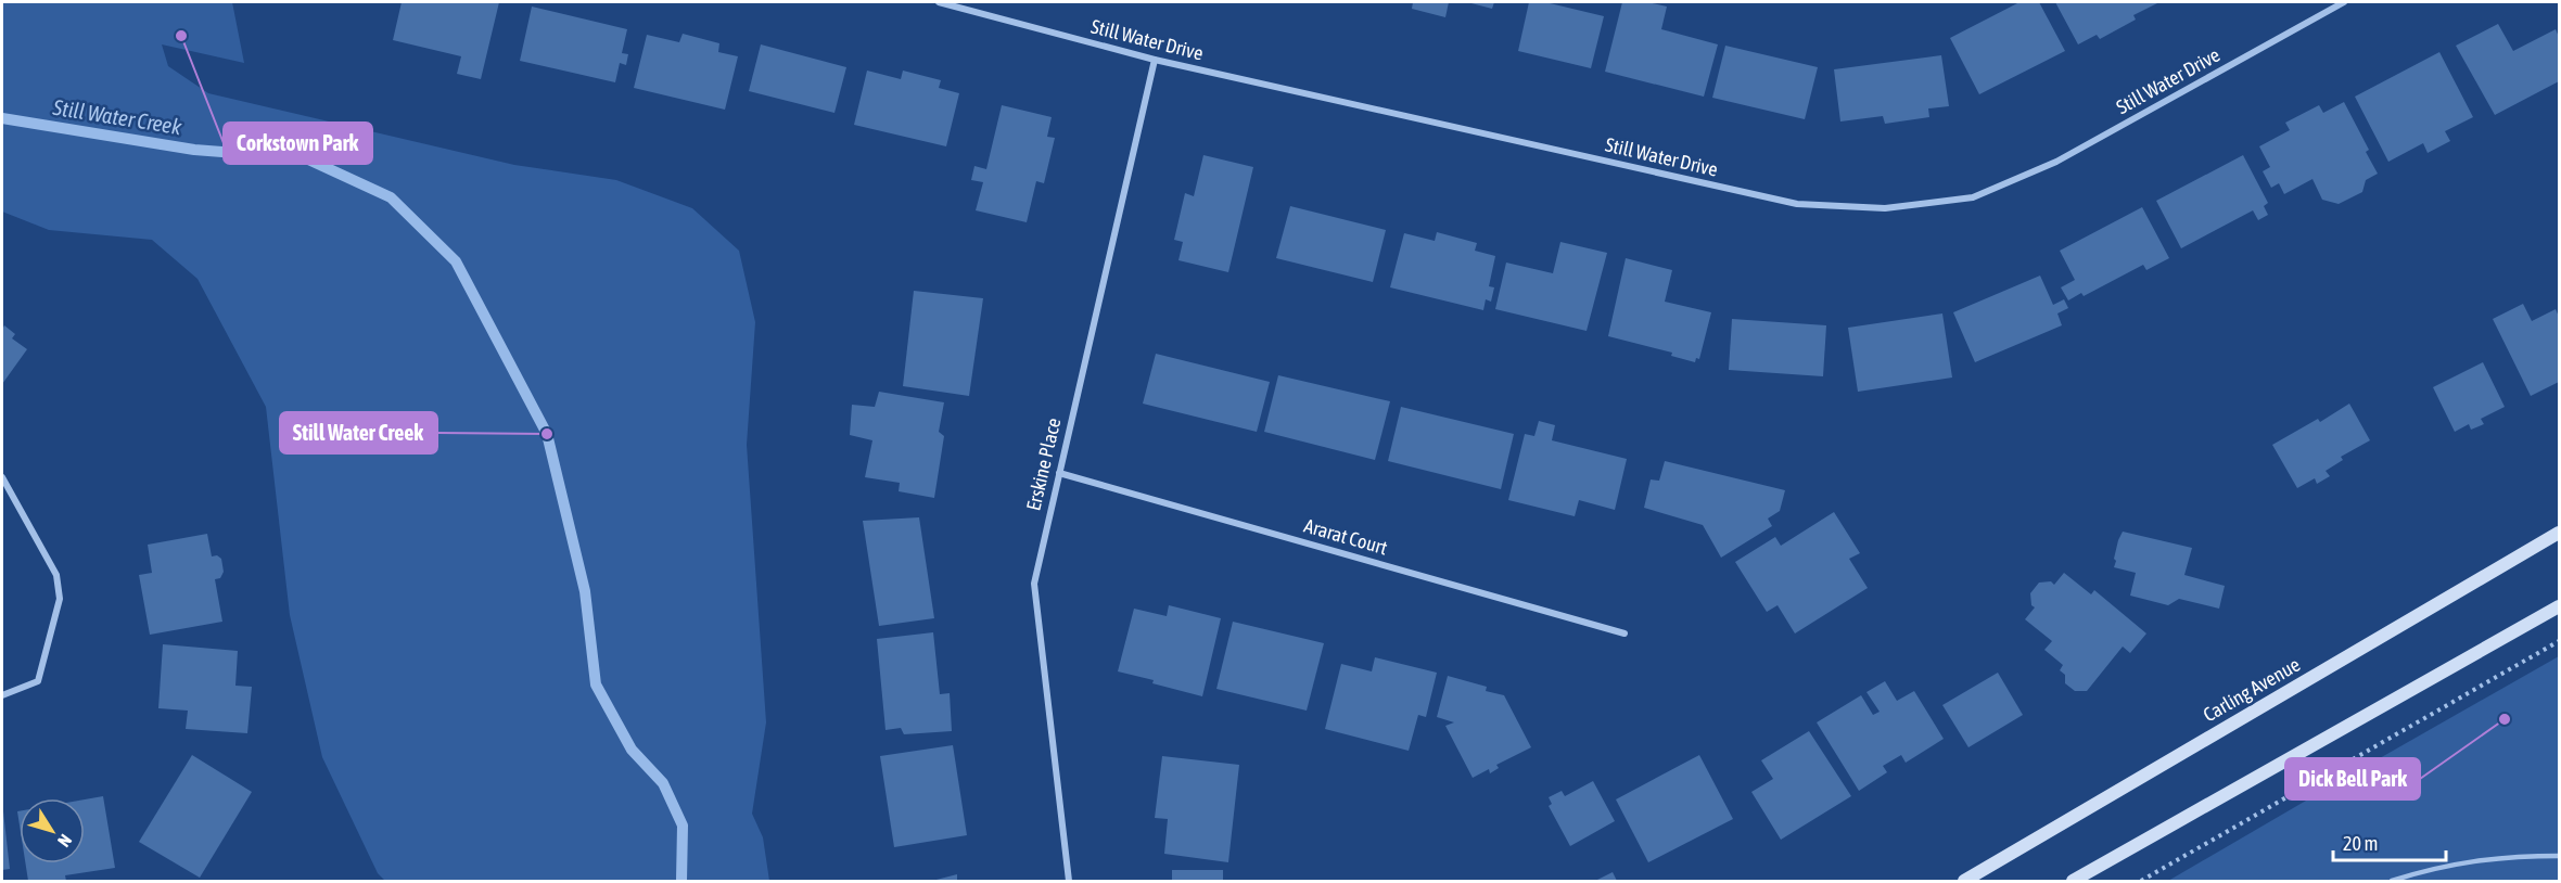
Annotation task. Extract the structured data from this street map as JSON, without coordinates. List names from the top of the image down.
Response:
{
  "streets": {
    "main road": ["Carling Avenue"],
    "street": ["Still Water Drive", "Erskine Place", "Ararat Court"]
  },
  "crossings": [
    ["Still Water Drive", "Erskine Place"],
    ["Erskine Place", "Ararat Court"]
  ],
  "water": ["Still Water Creek"],
  "places": ["Corkstown Park", "Still Water Creek", "Dick Bell Park"],
  "scale_bar": "20 m",
  "north": "bottom right"
}
